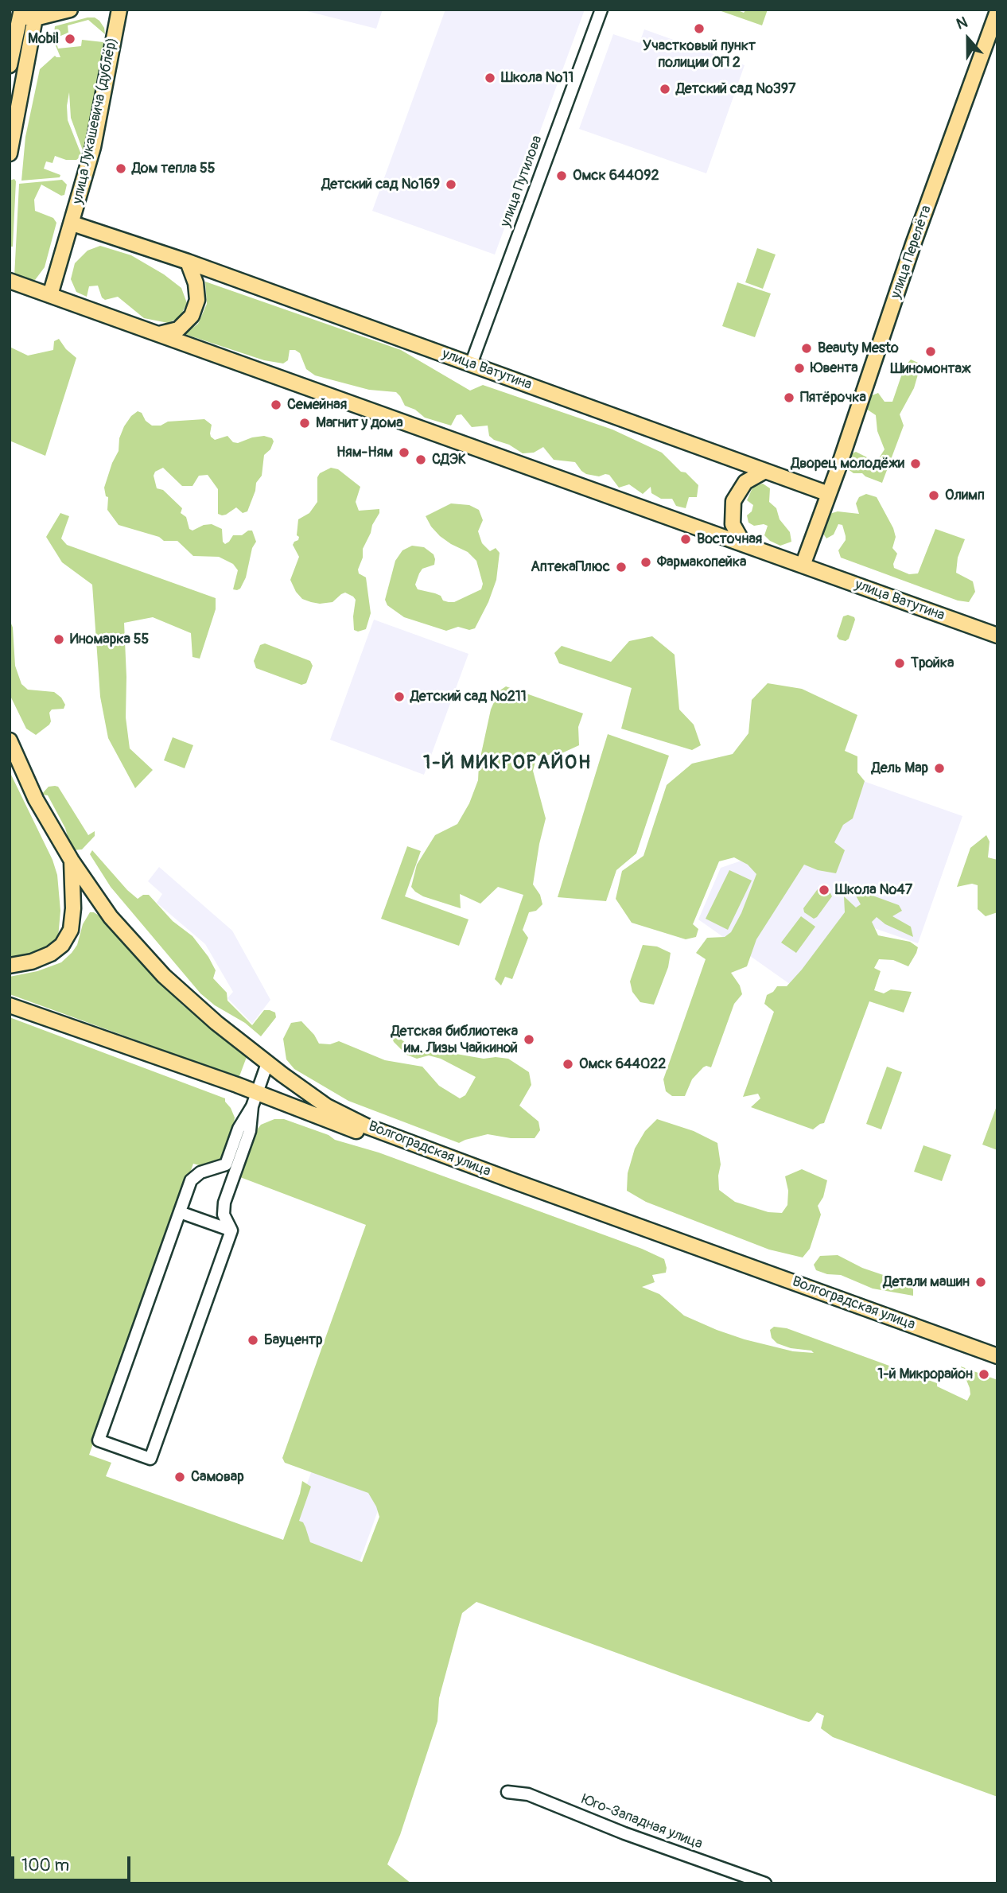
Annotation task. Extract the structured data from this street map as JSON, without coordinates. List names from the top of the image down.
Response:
{
  "streets": {
    "main road": [
      "улица Лукашевича (дублёр)",
      "улица Перелёта",
      "улица Ватутина",
      "Волгоградская улица"
    ],
    "street": ["улица Путилова", "Юго-Западная улица"]
  },
  "crossings": [
    ["улица Лукашевича (дублёр)", "улица Ватутина"],
    ["улица Путилова", "улица Ватутина"],
    ["улица Перелёта", "улица Ватутина"]
  ],
  "districts": ["1-Й МИКРОРАЙОН"],
  "places": [
    "Участковый пункт полиции ОП 2",
    "Mobil",
    "Школа №11",
    "Детский сад №397",
    "Дом тепла 55",
    "Омск 644092",
    "Детский сад №169",
    "Beauty Mesto",
    "Шиномонтаж",
    "Ювента",
    "Пятёрочка",
    "Семейная",
    "Магнит у дома",
    "Ням-Ням",
    "СДЭК",
    "Дворец молодёжи",
    "Олимп",
    "Восточная",
    "Фармакопейка",
    "АптекаПлюс",
    "Иномарка 55",
    "Тройка",
    "Детский сад №211",
    "Дель Мар",
    "Школа №47",
    "Детская библиотека им. Лизы Чайкиной",
    "Омск 644022",
    "Детали машин",
    "Бауцентр",
    "1-й Микрорайон",
    "Самовар"
  ],
  "scale_bar": "100 m",
  "north": "top"
}
